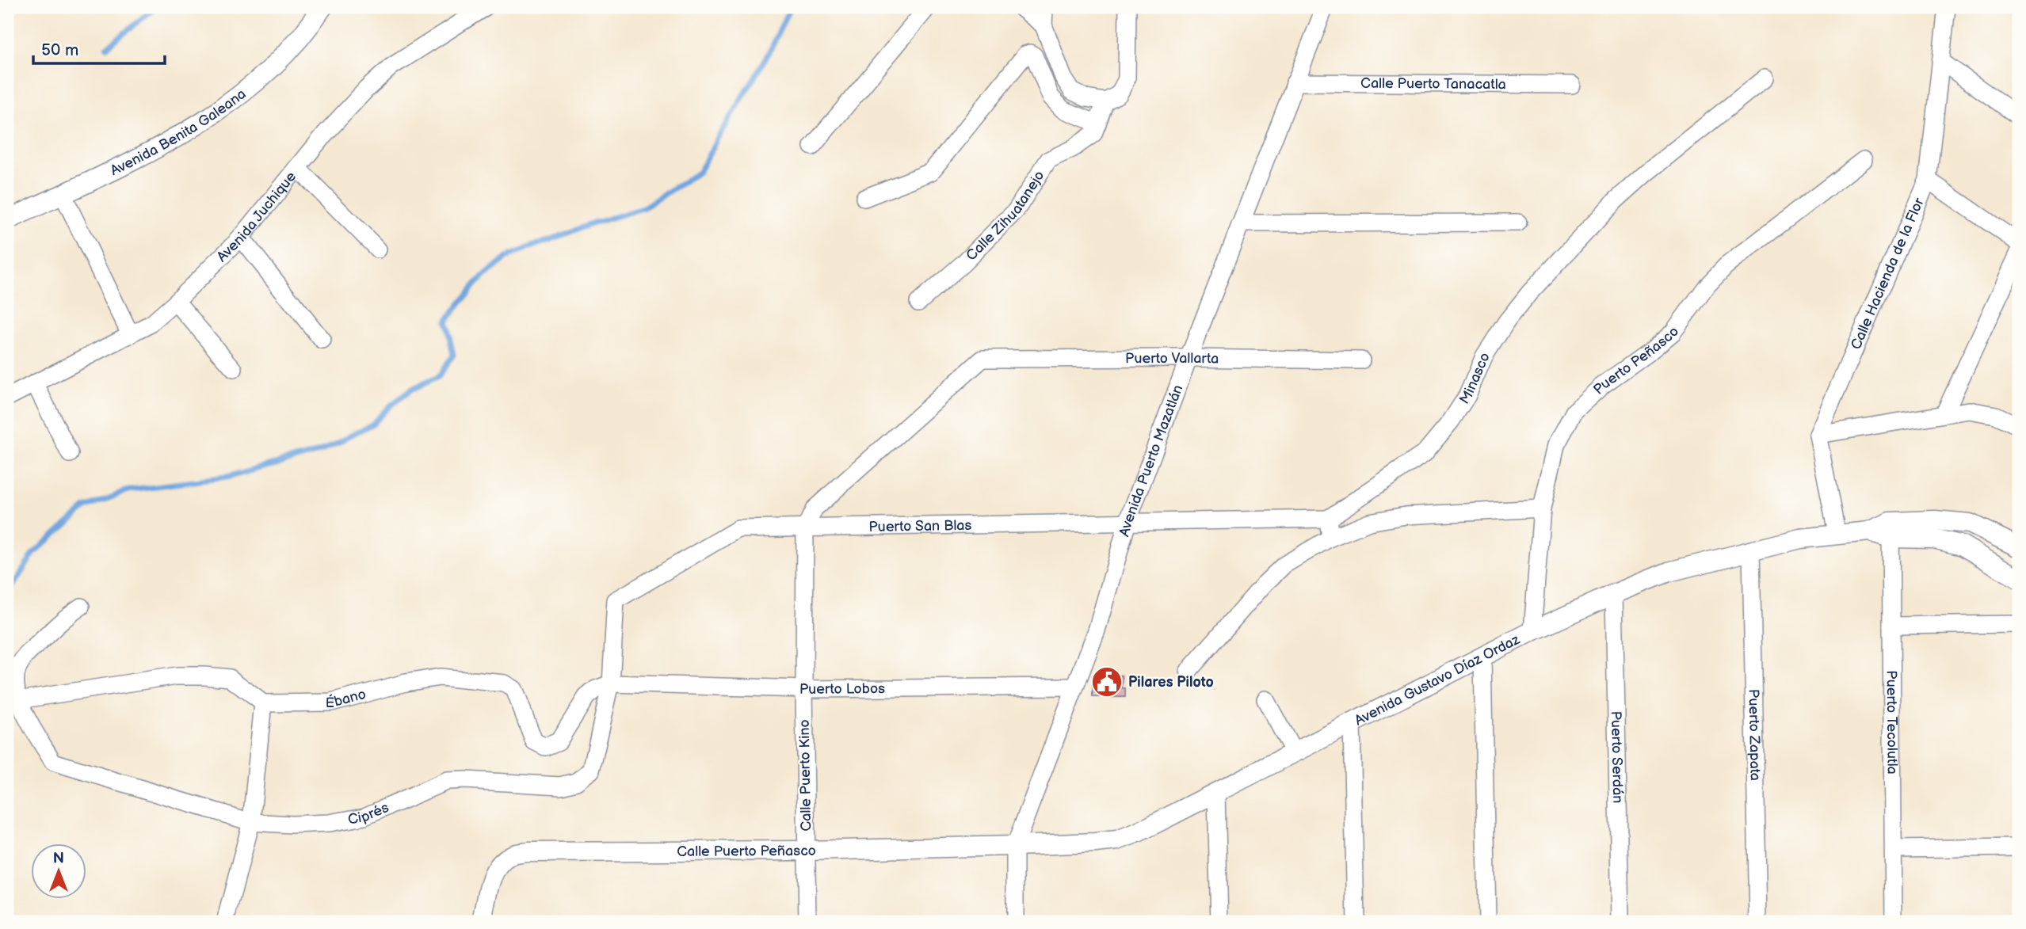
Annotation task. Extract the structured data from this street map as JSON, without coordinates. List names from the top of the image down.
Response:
{
  "streets": {
    "street": [
      "Calle Puerto Tanacatla",
      "Avenida Benita Galeana",
      "Calle Zihuatanejo",
      "Avenida Juchique",
      "Calle Hacienda de la Flor",
      "Puerto Vallarta",
      "Puerto Peñasco",
      "Minasco",
      "Avenida Puerto Mazatlán",
      "Puerto San Blas",
      "Avenida Gustavo Díaz Ordaz",
      "Puerto Lobos",
      "Ébano",
      "Puerto Tecolutla",
      "Puerto Zapata",
      "Puerto Serdán",
      "Calle Puerto Kino",
      "Ciprés",
      "Calle Puerto Peñasco"
    ]
  },
  "crossings": [
    ["Calle Puerto Tanacatla", "Avenida Puerto Mazatlán"],
    ["Puerto Vallarta", "Avenida Puerto Mazatlán"],
    ["Puerto Vallarta", "Puerto San Blas"],
    ["Puerto Vallarta", "Calle Puerto Kino"],
    ["Puerto Peñasco", "Avenida Gustavo Díaz Ordaz"],
    ["Minasco", "Puerto San Blas"],
    ["Avenida Puerto Mazatlán", "Puerto San Blas"],
    ["Avenida Puerto Mazatlán", "Avenida Gustavo Díaz Ordaz"],
    ["Avenida Puerto Mazatlán", "Puerto Lobos"],
    ["Avenida Puerto Mazatlán", "Calle Puerto Peñasco"],
    ["Puerto San Blas", "Puerto Lobos"],
    ["Puerto San Blas", "Ébano"],
    ["Puerto San Blas", "Calle Puerto Kino"],
    ["Puerto San Blas", "Ciprés"],
    ["Avenida Gustavo Díaz Ordaz", "Puerto Tecolutla"],
    ["Avenida Gustavo Díaz Ordaz", "Puerto Zapata"],
    ["Avenida Gustavo Díaz Ordaz", "Puerto Serdán"],
    ["Avenida Gustavo Díaz Ordaz", "Calle Puerto Peñasco"],
    ["Puerto Lobos", "Ébano"],
    ["Puerto Lobos", "Calle Puerto Kino"],
    ["Puerto Lobos", "Ciprés"],
    ["Ébano", "Ciprés"],
    ["Calle Puerto Kino", "Calle Puerto Peñasco"]
  ],
  "places": {
    "public building": ["Pilares Piloto"]
  },
  "scale_bar": "50 m",
  "north": "top"
}
